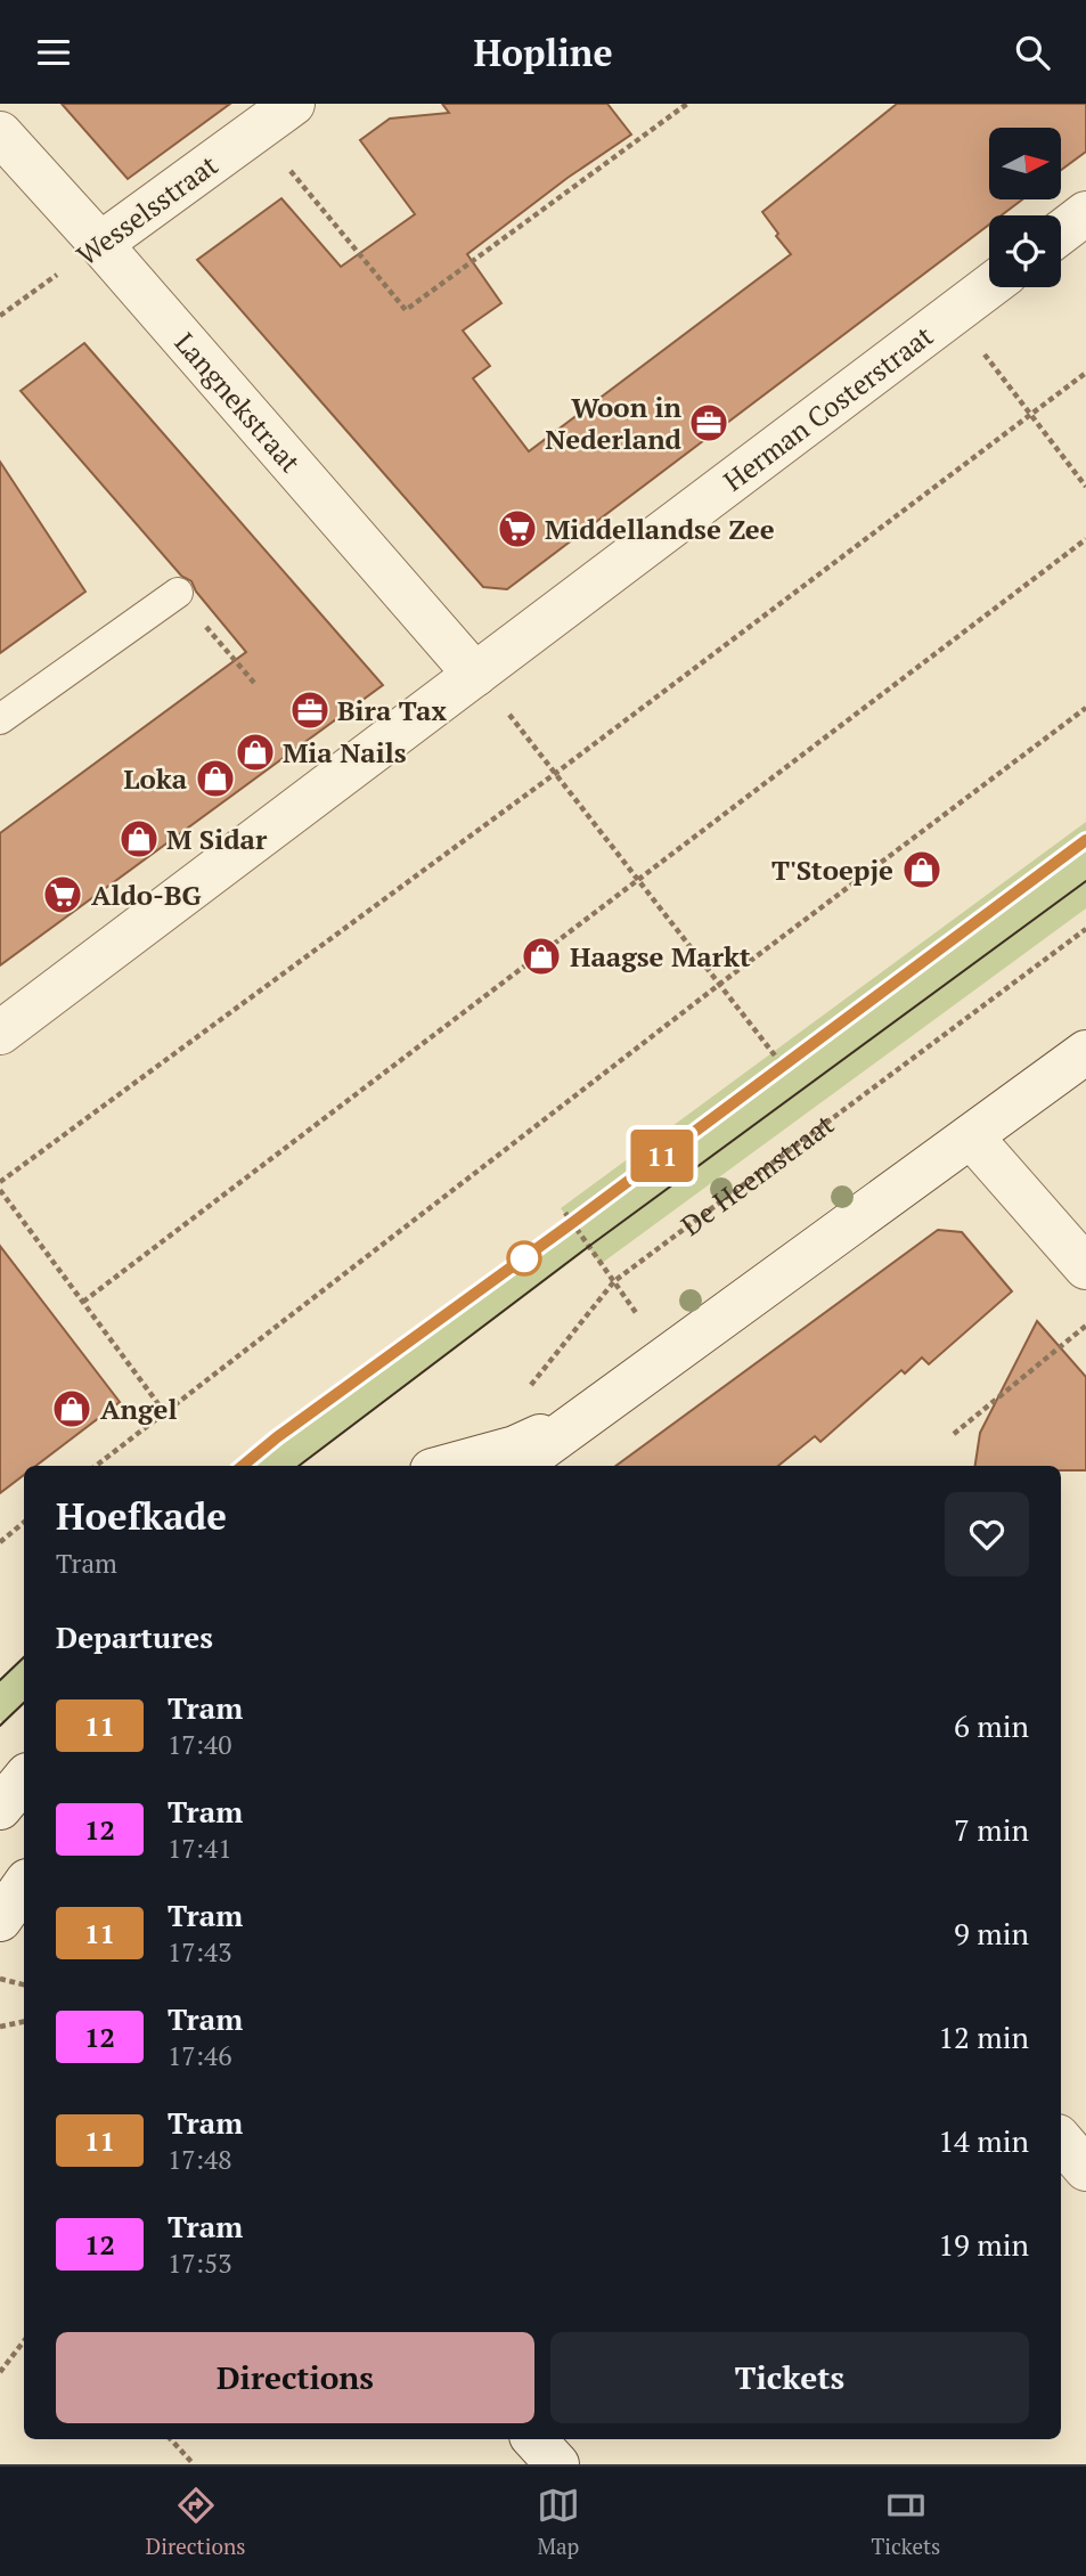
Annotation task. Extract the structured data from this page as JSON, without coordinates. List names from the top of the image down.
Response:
{
  "streets": {
    "street": ["Wesselsstraat", "Langnekstraat", "Herman Costerstraat"],
    "path": ["De Heemstraat"]
  },
  "crossings": [
    ["Wesselsstraat", "Langnekstraat"],
    ["Langnekstraat", "Herman Costerstraat"]
  ],
  "places": {
    "office": ["Woon in Nederland", "Bira Tax"],
    "supermarket": ["Middellandse Zee", "Aldo-BG"],
    "shop": [
      "Mia Nails",
      "Loka",
      "M Sidar",
      "T'Stoepje",
      "Haagse Markt",
      "Angel"
    ]
  },
  "lines": ["tram line 11"],
  "north": "right",
  "page": {
    "header": "Hopline",
    "on_map": "11",
    "heading": [
      ["Hoefkade", "Tram"],
      "Departures"
    ],
    "list": [
      {
        "mark": "11",
        "name": "Tram",
        "note": "17:40",
        "value": "6 min"
      },
      {
        "mark": "12",
        "name": "Tram",
        "note": "17:41",
        "value": "7 min"
      },
      {
        "mark": "11",
        "name": "Tram",
        "note": "17:43",
        "value": "9 min"
      },
      {
        "mark": "12",
        "name": "Tram",
        "note": "17:46",
        "value": "12 min"
      },
      {
        "mark": "11",
        "name": "Tram",
        "note": "17:48",
        "value": "14 min"
      },
      {
        "mark": "12",
        "name": "Tram",
        "note": "17:53",
        "value": "19 min"
      }
    ],
    "buttons": ["Directions", "Tickets"],
    "tabs": ["Directions", "Map", "Tickets"]
  }
}
